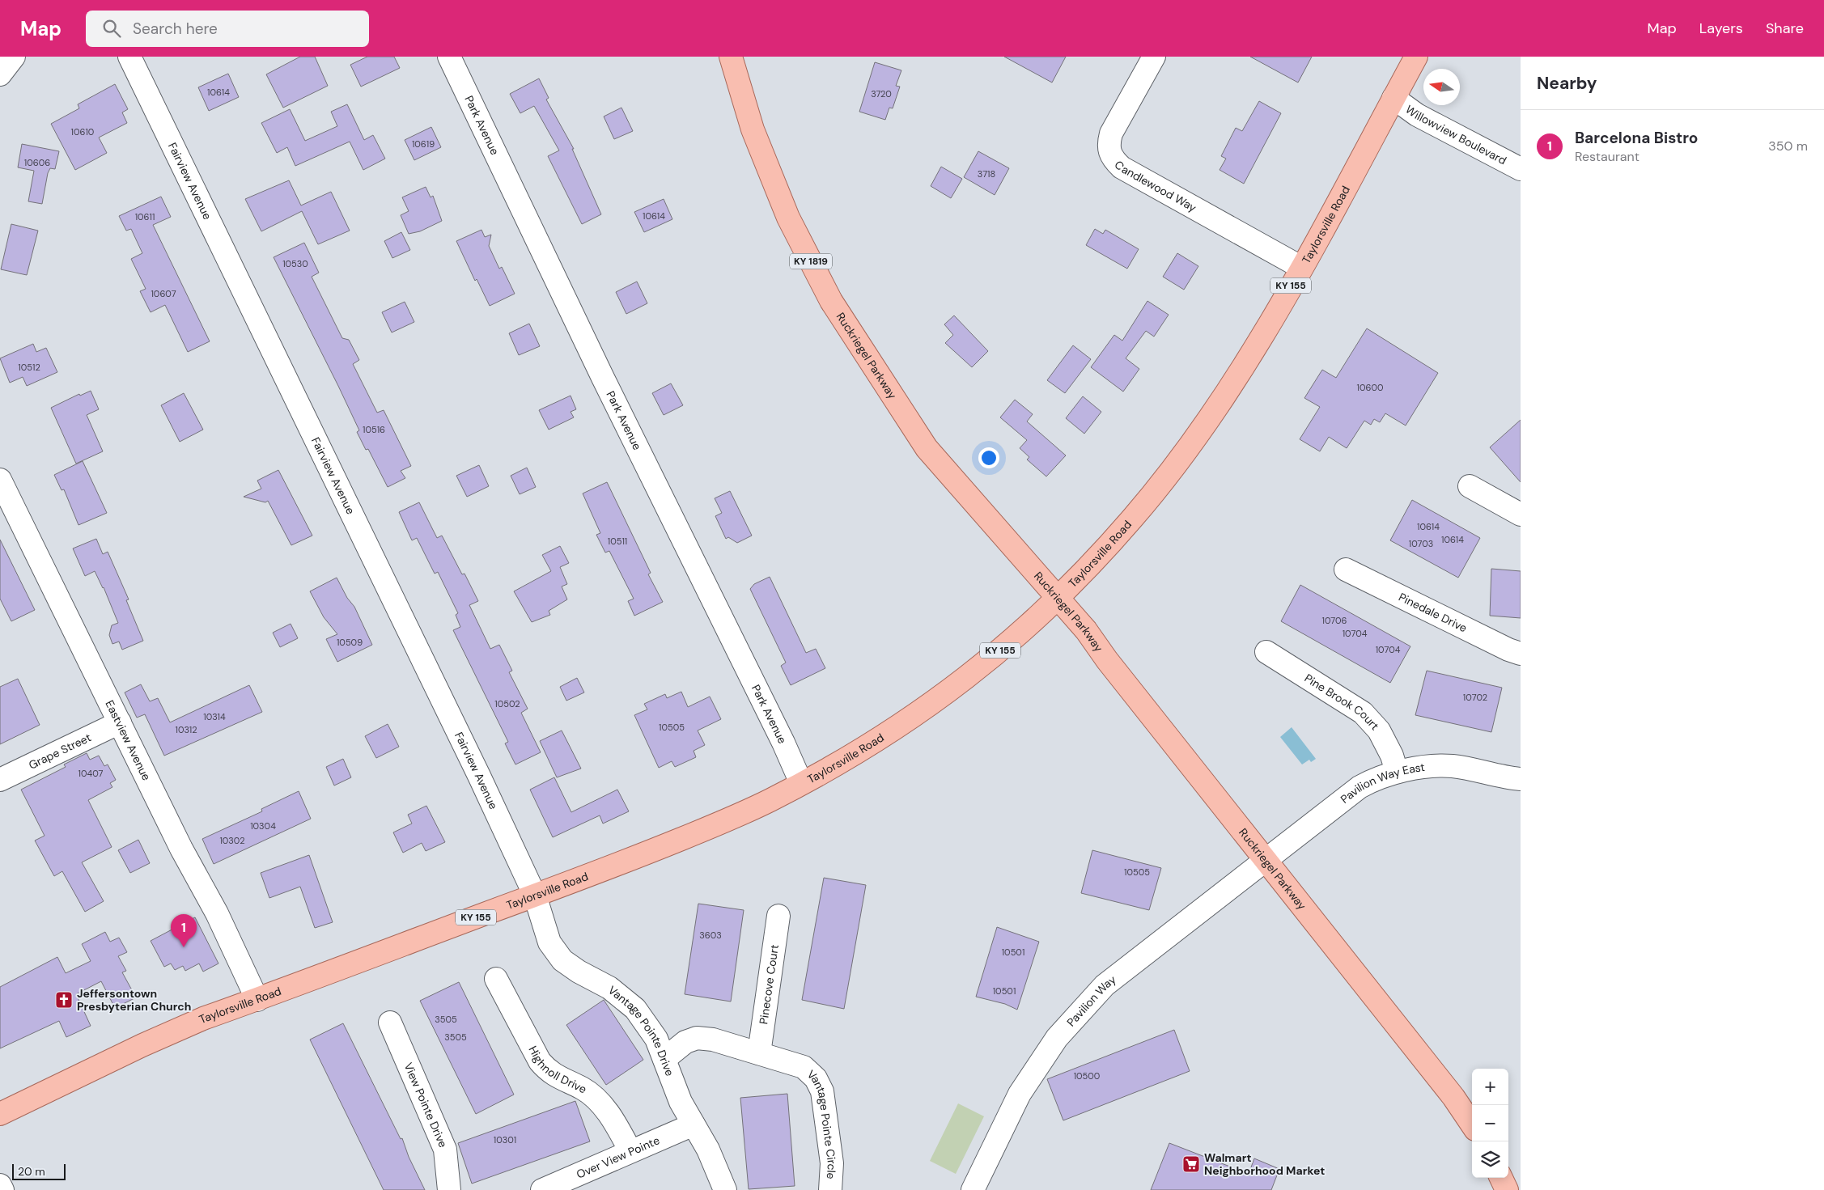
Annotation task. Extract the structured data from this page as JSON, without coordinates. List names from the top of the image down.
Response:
{
  "streets": {
    "main road": [
      "Taylorsville Road",
      "KY 1819",
      "KY 155",
      "Ruckriegel Parkway"
    ],
    "street": [
      "Park Avenue",
      "Willowview Boulevard",
      "Fairview Avenue",
      "Candlewood Way",
      "Pinedale Drive",
      "Pine Brook Court",
      "Eastview Avenue",
      "Grape Street",
      "Pavilion Way East",
      "Pinecove Court",
      "Pavilion Way",
      "Vantage Pointe Drive",
      "Highnoll Drive",
      "View Pointe Drive",
      "Vantage Pointe Circle",
      "Over View Pointe"
    ]
  },
  "crossings": [
    ["Park Avenue", "Taylorsville Road"],
    ["Willowview Boulevard", "Taylorsville Road"],
    ["Fairview Avenue", "Taylorsville Road"],
    ["Fairview Avenue", "Vantage Pointe Drive"],
    ["Candlewood Way", "Taylorsville Road"],
    ["Taylorsville Road", "Ruckriegel Parkway"],
    ["Taylorsville Road", "Eastview Avenue"],
    ["Taylorsville Road", "Vantage Pointe Drive"],
    ["Ruckriegel Parkway", "Pavilion Way East"],
    ["Ruckriegel Parkway", "Pavilion Way"],
    ["Pine Brook Court", "Pavilion Way East"],
    ["Eastview Avenue", "Grape Street"],
    ["Pavilion Way East", "Pavilion Way"],
    ["Pinecove Court", "Vantage Pointe Circle"],
    ["Vantage Pointe Drive", "Vantage Pointe Circle"],
    ["Vantage Pointe Drive", "Over View Pointe"],
    ["Highnoll Drive", "Over View Pointe"]
  ],
  "places": {
    "church": ["Jeffersontown Presbyterian Church"],
    "supermarket": ["Walmart Neighborhood Market"]
  },
  "house_numbers": [
    "10614",
    "3720",
    "10610",
    "10619",
    "10606",
    "3718",
    "10614",
    "10611",
    "10530",
    "10607",
    "10512",
    "10600",
    "10516",
    "10614",
    "10614",
    "10511",
    "10703",
    "10706",
    "10704",
    "10509",
    "10704",
    "10702",
    "10502",
    "10314",
    "10505",
    "10312",
    "10407",
    "10304",
    "10302",
    "10505",
    "3603",
    "10501",
    "10501",
    "3505",
    "3505",
    "10500",
    "10301"
  ],
  "scale_bar": "20 m",
  "north": "left",
  "page": {
    "header": "Map",
    "search": "Search here",
    "nav": ["Map", "Layers", "Share"],
    "heading": "Nearby",
    "list": [
      {
        "mark": "1",
        "name": "Barcelona Bistro",
        "note": "Restaurant",
        "value": "350 m"
      }
    ],
    "pins": "1",
    "map_buttons": ["+", "−"],
    "scale": "20 m"
  }
}
